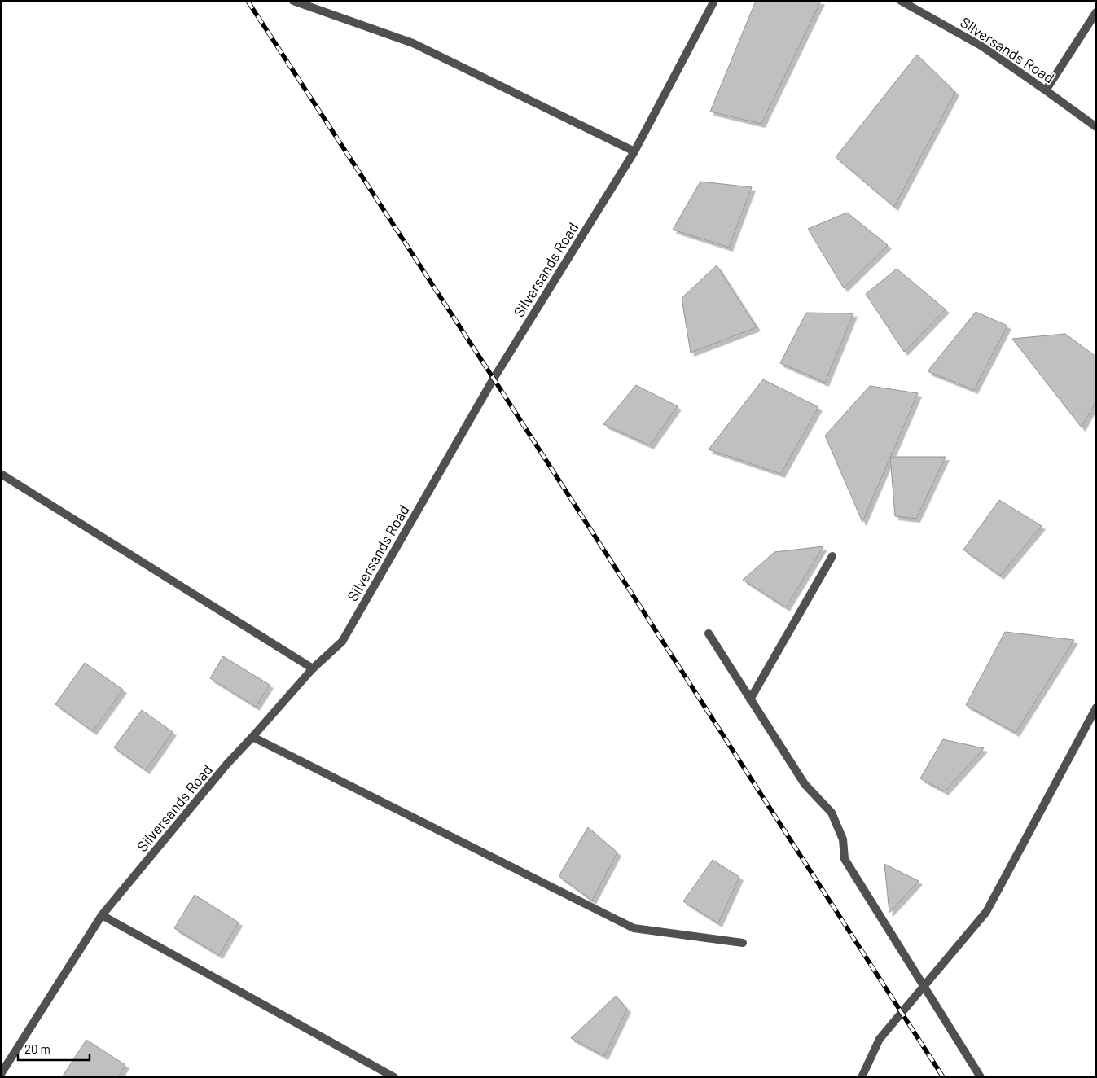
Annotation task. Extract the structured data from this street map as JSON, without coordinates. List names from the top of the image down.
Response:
{
  "streets": {
    "street": ["Silversands Road"]
  },
  "scale_bar": "20 m"
}
